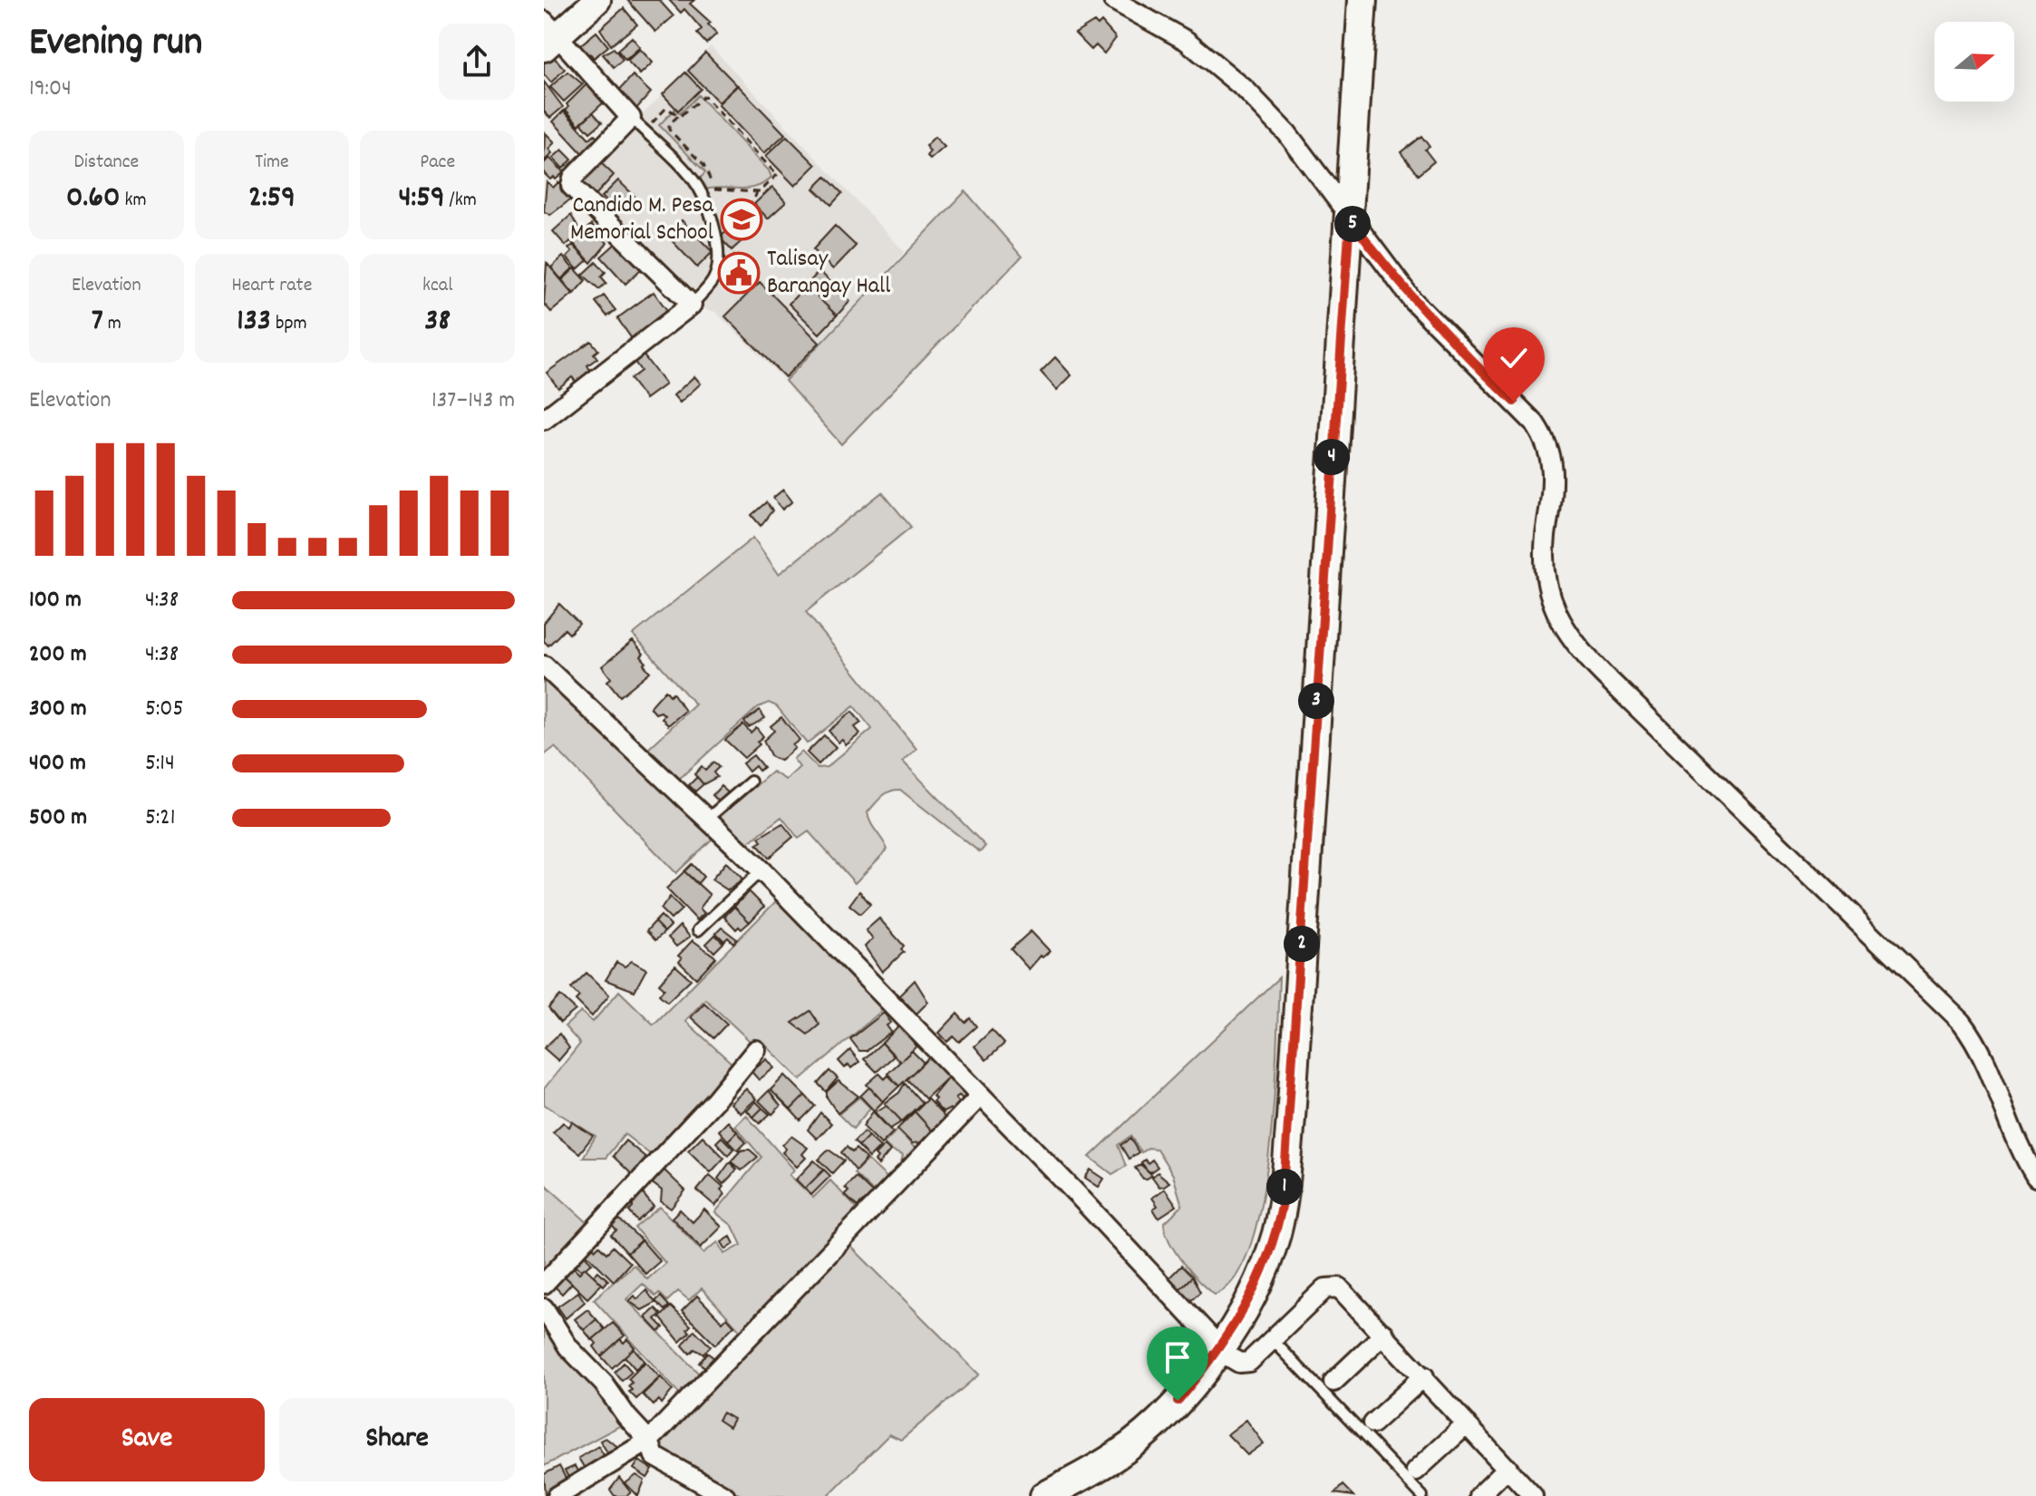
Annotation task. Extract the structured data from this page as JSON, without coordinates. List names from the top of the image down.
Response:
{
  "places": {
    "school or university": ["Candido M. Pesa Memorial School"],
    "public building": ["Talisay Barangay Hall"]
  },
  "north": "right",
  "page": {
    "heading": ["Evening run", "19:04"],
    "stats": [
      ["Distance", "0.60 km"],
      ["Time", "2:59"],
      ["Pace", "4:59 /km"],
      ["Elevation", "7 m"],
      ["Heart rate", "133 bpm"],
      ["kcal", "38"]
    ],
    "pins": [
      "5",
      "4",
      "3",
      "2",
      "1"
    ],
    "chart": ["Elevation", "137–143 m"],
    "list": [
      {
        "name": "100 m",
        "note": "4:38"
      },
      {
        "name": "200 m",
        "note": "4:38"
      },
      {
        "name": "300 m",
        "note": "5:05"
      },
      {
        "name": "400 m",
        "note": "5:14"
      },
      {
        "name": "500 m",
        "note": "5:21"
      }
    ],
    "buttons": ["Save", "Share"]
  }
}
